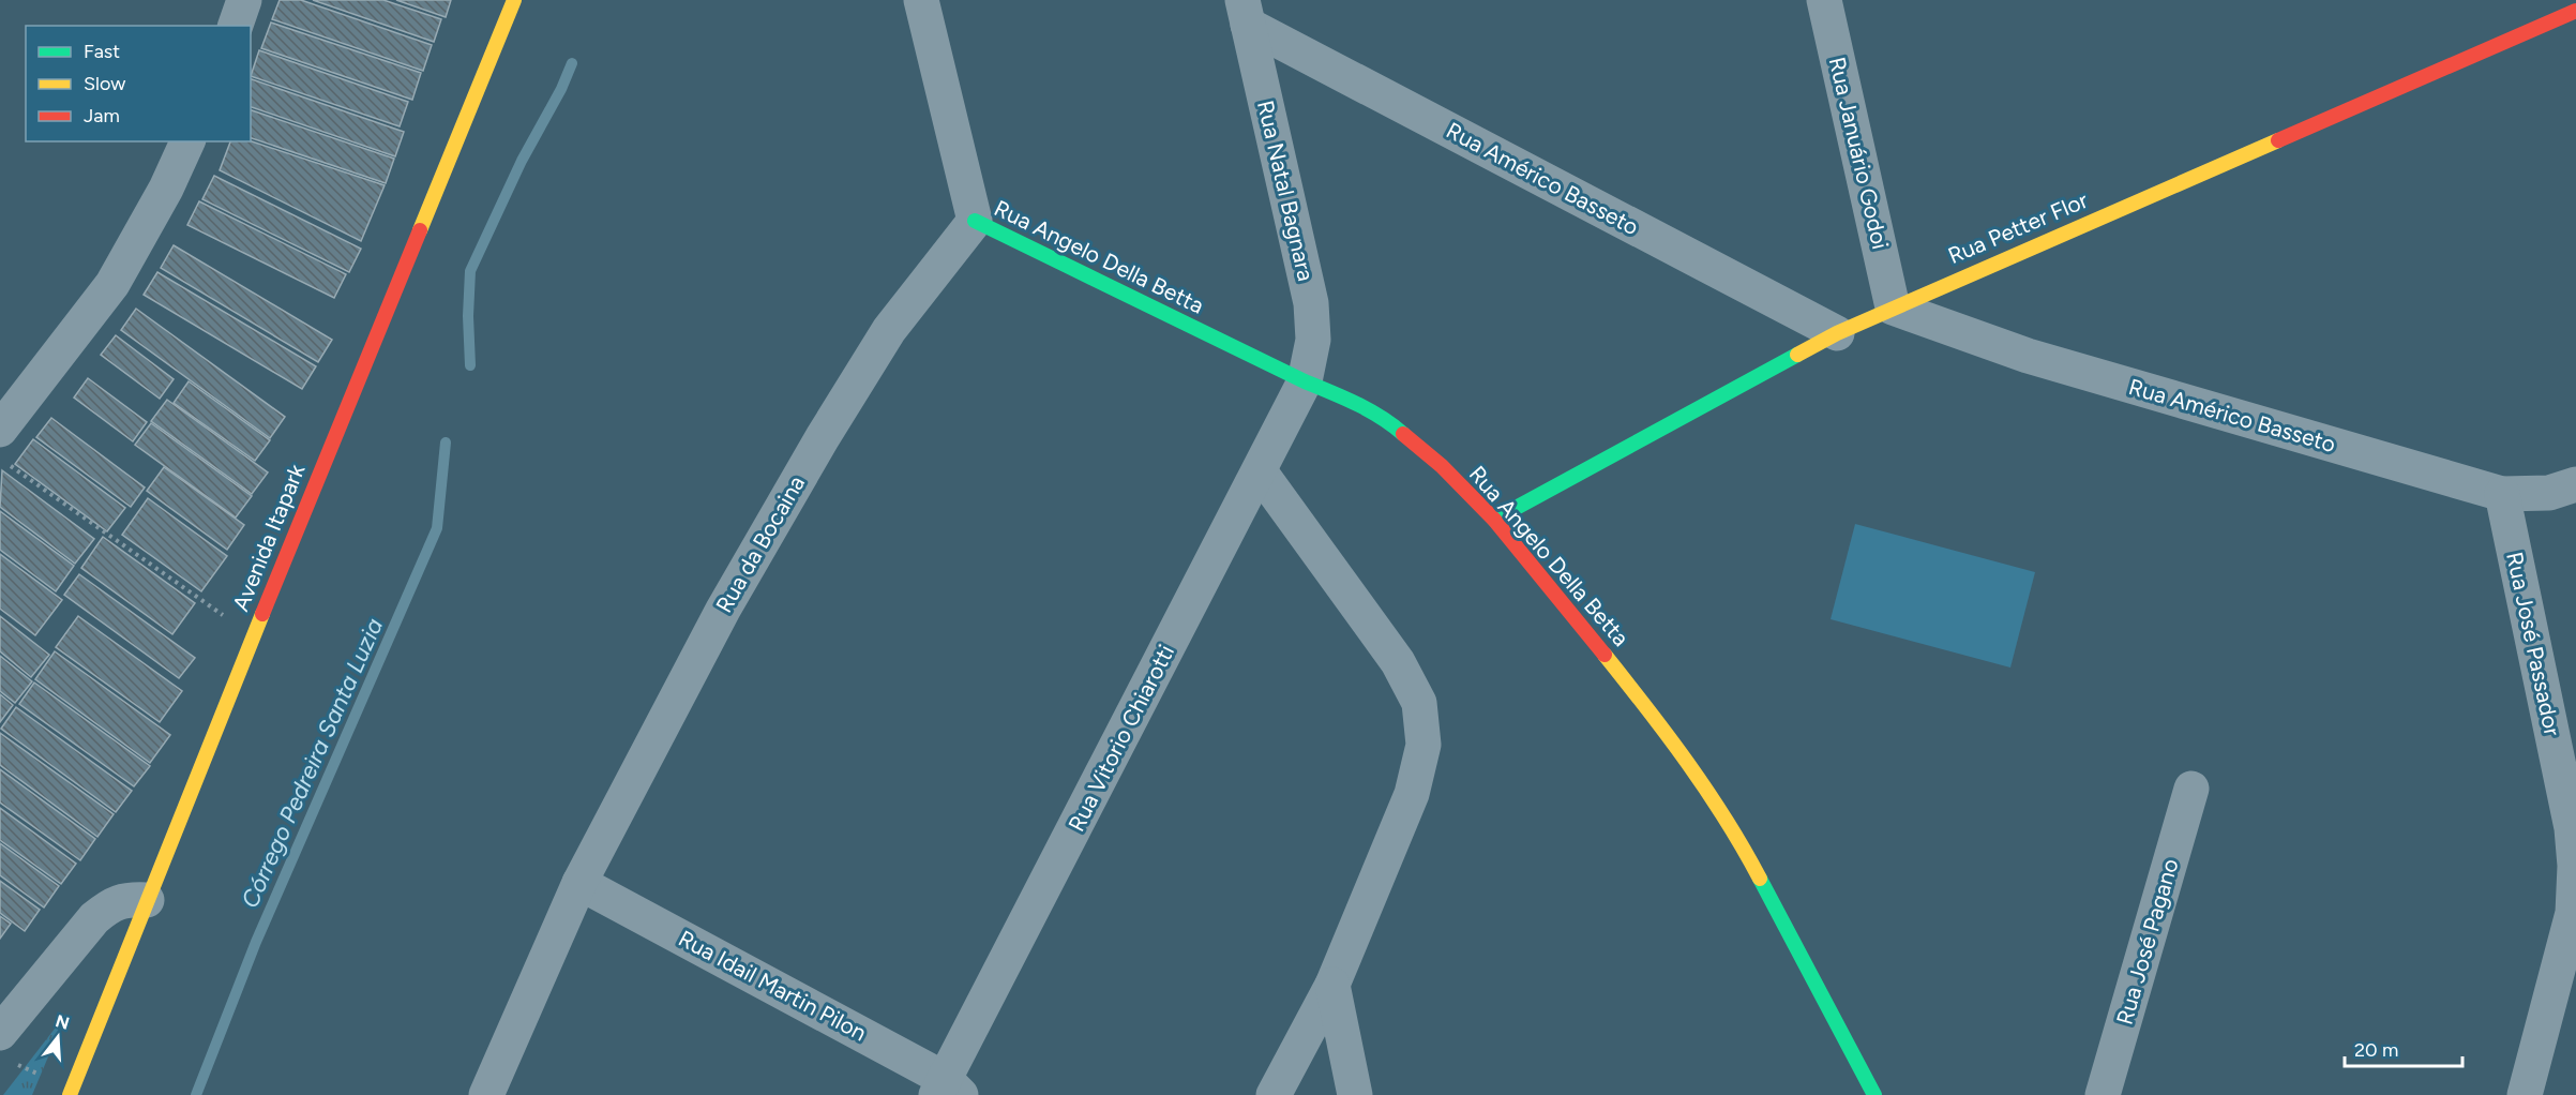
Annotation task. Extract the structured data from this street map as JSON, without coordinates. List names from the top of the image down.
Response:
{
  "streets": {
    "street": [
      "Rua Januário Godoi",
      "Rua Américo Basseto",
      "Rua Natal Bagnara",
      "Rua Petter Flor",
      "Rua Angelo Della Betta",
      "Avenida Itapark",
      "Rua da Bocaina",
      "Rua José Passador",
      "Rua Vitorio Chiarotti",
      "Rua José Pagano",
      "Rua Idail Martin Pilon"
    ]
  },
  "crossings": [
    ["Rua Januário Godoi", "Rua Américo Basseto"],
    ["Rua Januário Godoi", "Rua Petter Flor"],
    ["Rua Américo Basseto", "Rua Natal Bagnara"],
    ["Rua Américo Basseto", "Rua Petter Flor"],
    ["Rua Américo Basseto", "Rua José Passador"],
    ["Rua Natal Bagnara", "Rua Angelo Della Betta"],
    ["Rua Natal Bagnara", "Rua Vitorio Chiarotti"],
    ["Rua Petter Flor", "Rua Angelo Della Betta"],
    ["Rua Angelo Della Betta", "Rua da Bocaina"],
    ["Rua Angelo Della Betta", "Rua Vitorio Chiarotti"],
    ["Rua da Bocaina", "Rua Idail Martin Pilon"],
    ["Rua Vitorio Chiarotti", "Rua Idail Martin Pilon"]
  ],
  "water": ["Córrego Pedreira Santa Luzia"],
  "legend": ["Fast", "Slow", "Jam"],
  "scale_bar": "20 m",
  "north": "top"
}
